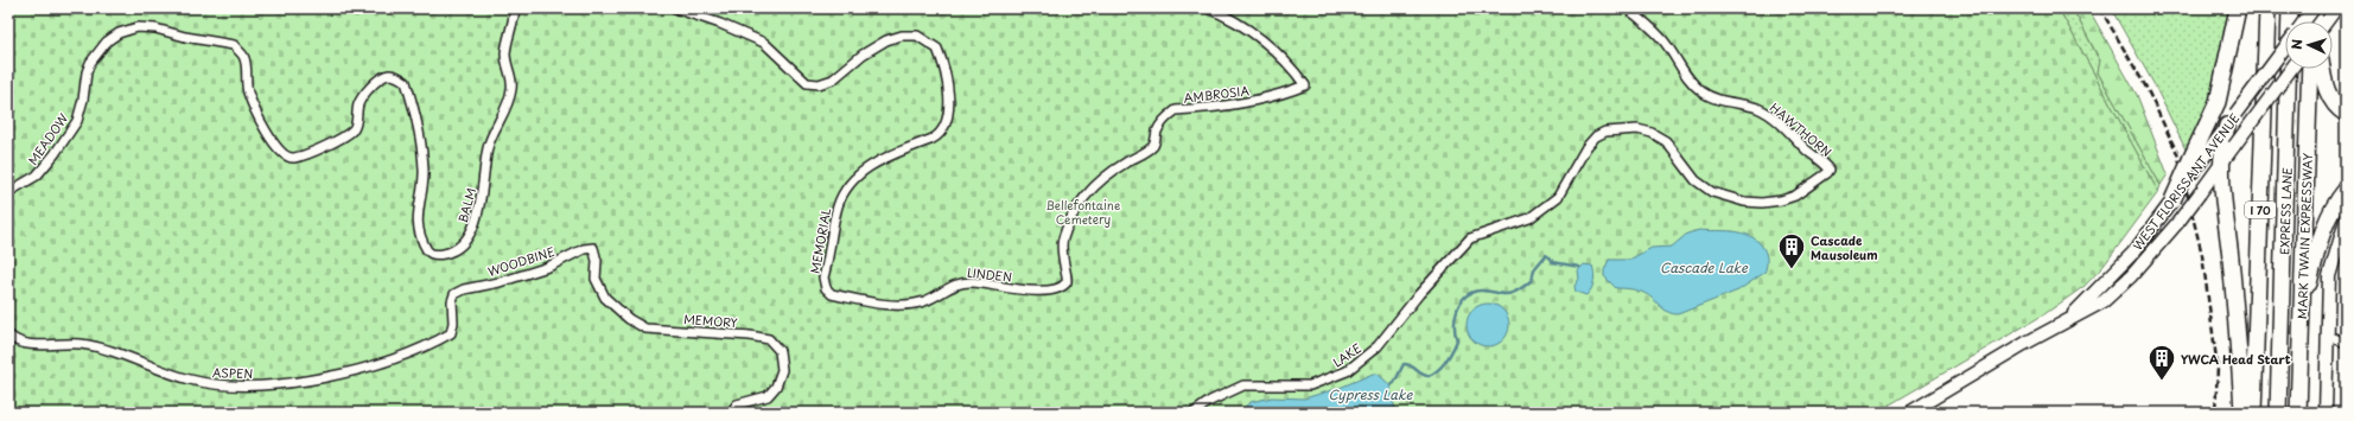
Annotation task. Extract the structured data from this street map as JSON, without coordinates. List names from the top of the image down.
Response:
{
  "streets": {
    "highway": ["I 70", "EXPRESS LANE", "MARK TWAIN EXPRESSWAY"],
    "main road": ["WEST FLORISSANT AVENUE"],
    "street": [
      "AMBROSIA",
      "HAWTHORN",
      "MEADOW",
      "BALM",
      "MEMORIAL",
      "WOODBINE",
      "LINDEN",
      "MEMORY",
      "LAKE",
      "ASPEN"
    ]
  },
  "crossings": [
    ["AMBROSIA", "LINDEN"],
    ["HAWTHORN", "LAKE"],
    ["MEADOW", "BALM"],
    ["MEMORIAL", "LINDEN"],
    ["WOODBINE", "MEMORY"],
    ["WOODBINE", "ASPEN"]
  ],
  "water": ["Cascade Lake", "Cypress Lake"],
  "parks": ["Bellefontaine Cemetery"],
  "places": {
    "building": ["Cascade Mausoleum", "YWCA Head Start"]
  },
  "north": "left"
}
